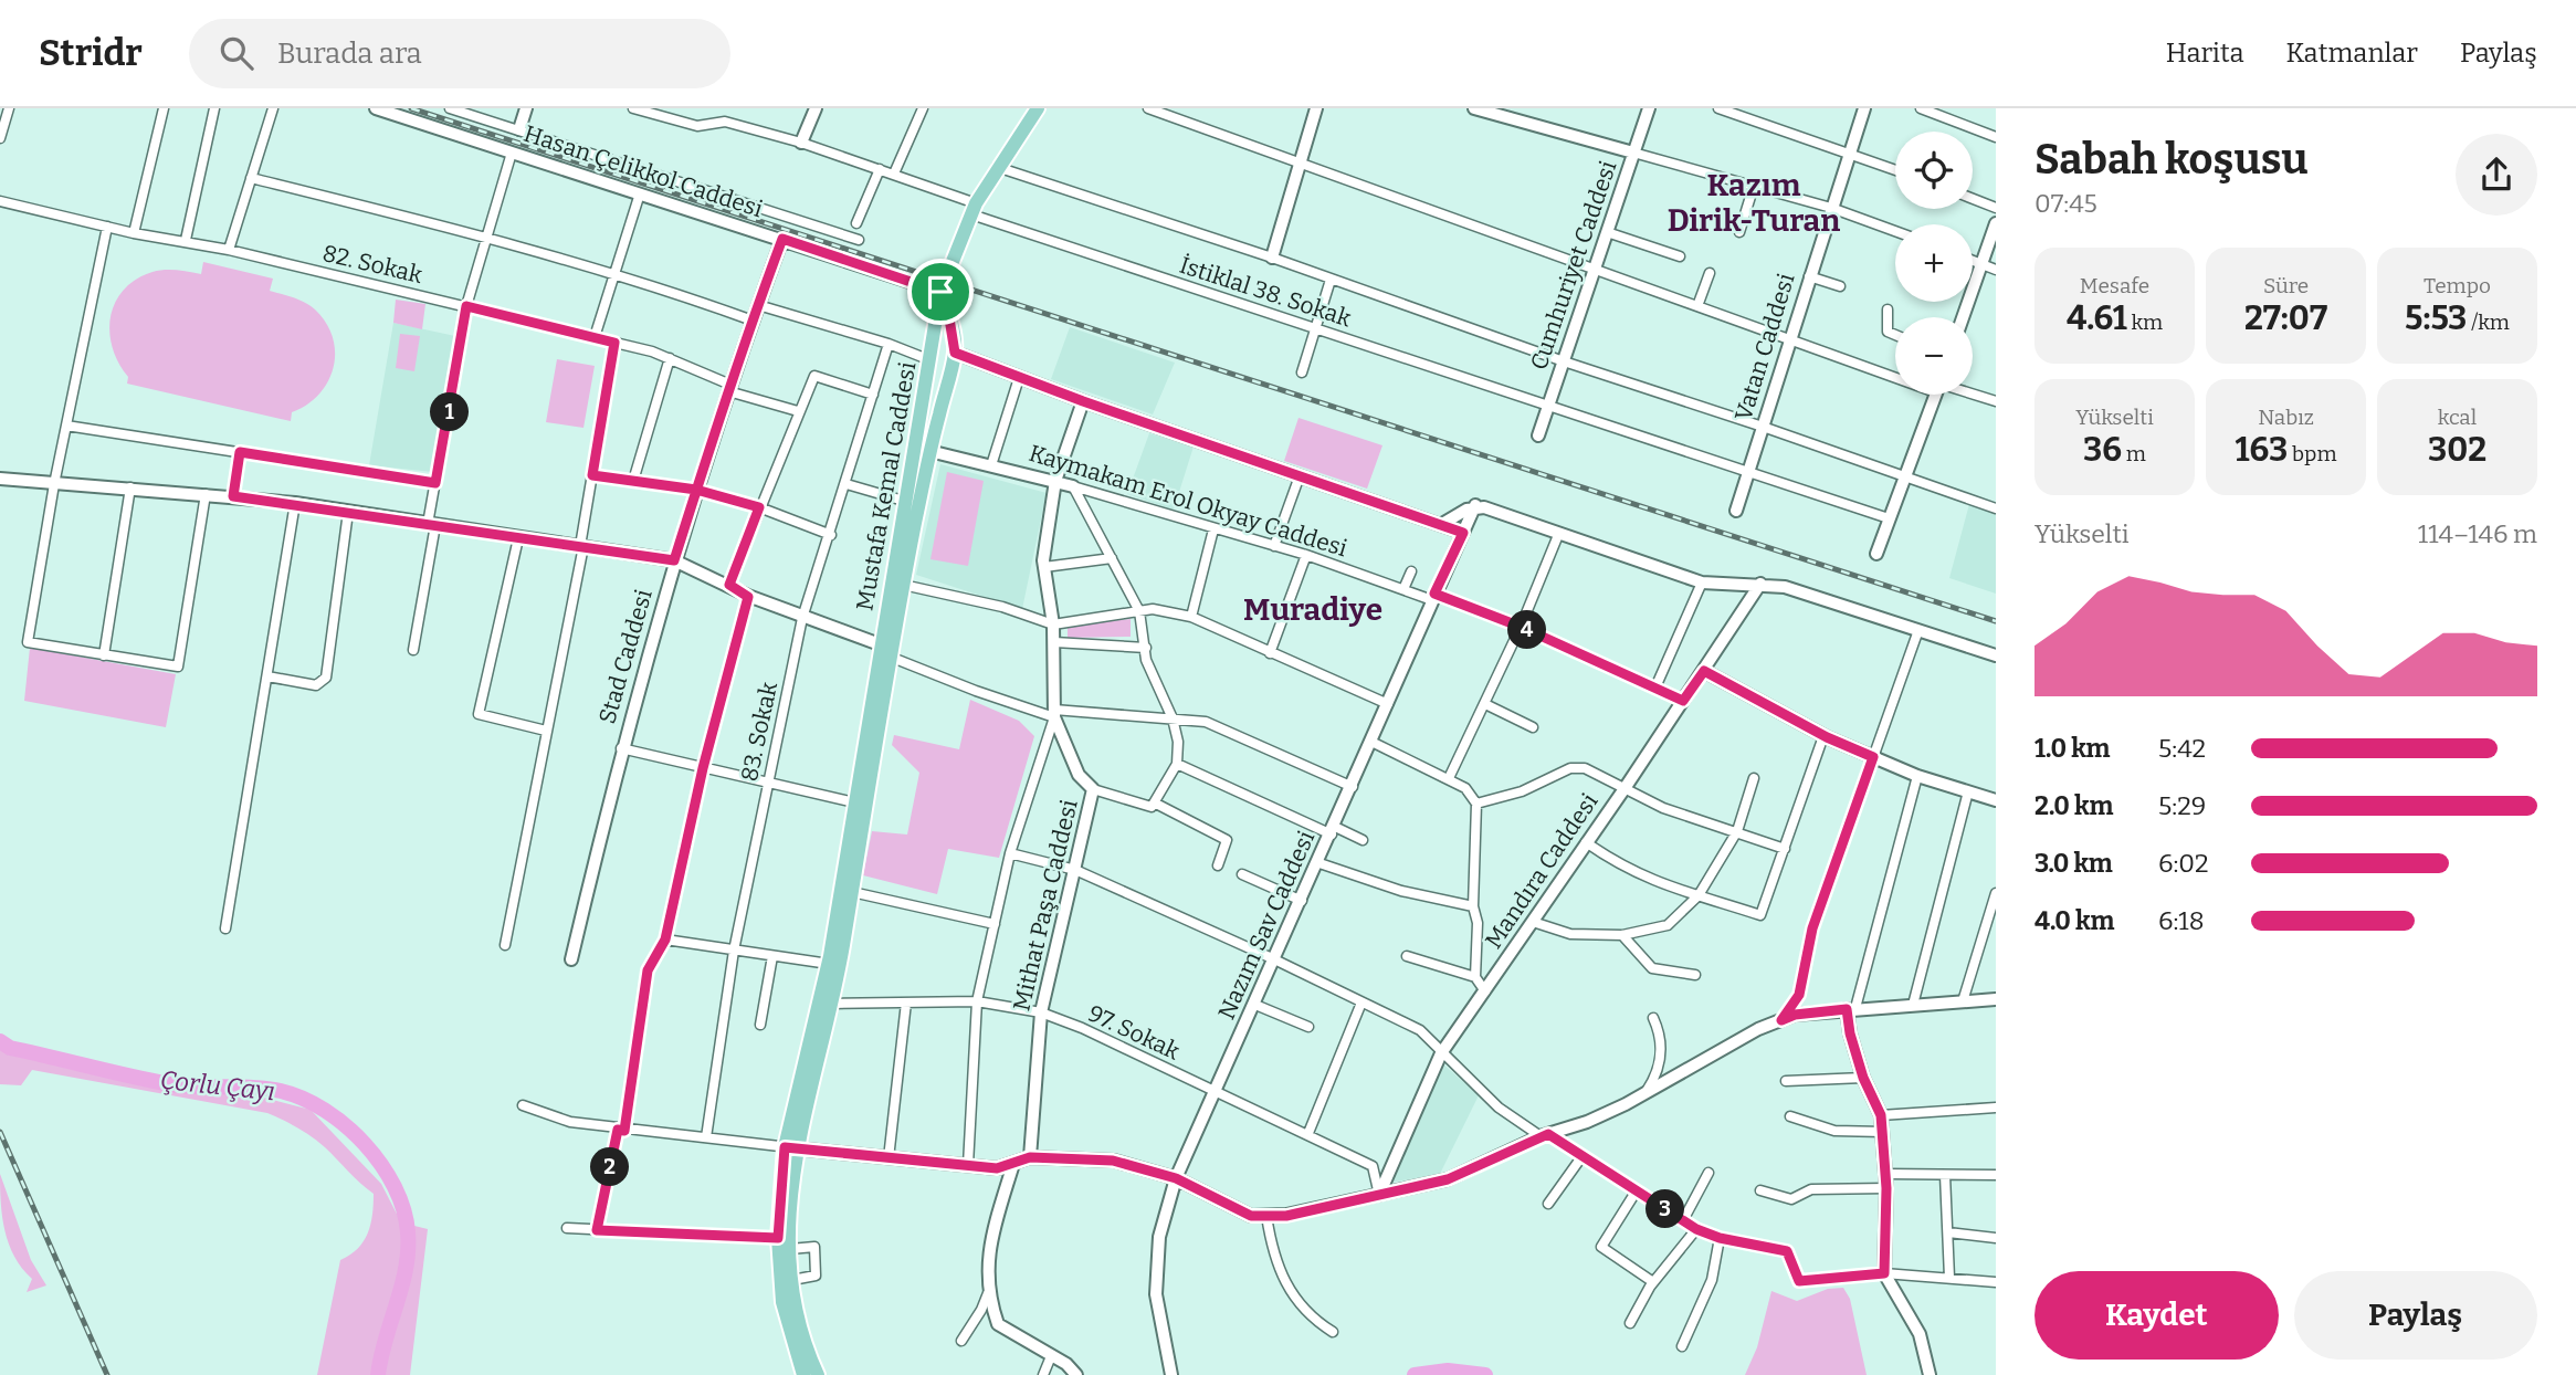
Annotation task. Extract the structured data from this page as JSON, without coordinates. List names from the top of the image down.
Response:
{
  "streets": {
    "main road": ["Mustafa Kemal Caddesi"],
    "street": [
      "Hasan Çelikkol Caddesi",
      "82. Sokak",
      "Cumhuriyet Caddesi",
      "İstiklal 38. Sokak",
      "Vatan Caddesi",
      "Kaymakam Erol Okyay Caddesi",
      "Stad Caddesi",
      "83. Sokak",
      "Mandıra Caddesi",
      "Mithat Paşa Caddesi",
      "Nazım Sav Caddesi",
      "97. Sokak"
    ]
  },
  "crossings": [
    ["Hasan Çelikkol Caddesi", "Mustafa Kemal Caddesi"],
    ["Hasan Çelikkol Caddesi", "Stad Caddesi"],
    ["82. Sokak", "Stad Caddesi"],
    ["Cumhuriyet Caddesi", "İstiklal 38. Sokak"],
    ["İstiklal 38. Sokak", "Vatan Caddesi"],
    ["İstiklal 38. Sokak", "Mustafa Kemal Caddesi"],
    ["Mustafa Kemal Caddesi", "Kaymakam Erol Okyay Caddesi"],
    ["Mustafa Kemal Caddesi", "97. Sokak"],
    ["Kaymakam Erol Okyay Caddesi", "Mandıra Caddesi"],
    ["Kaymakam Erol Okyay Caddesi", "Mithat Paşa Caddesi"],
    ["Kaymakam Erol Okyay Caddesi", "Nazım Sav Caddesi"],
    ["Mandıra Caddesi", "97. Sokak"],
    ["Mithat Paşa Caddesi", "97. Sokak"],
    ["Nazım Sav Caddesi", "97. Sokak"]
  ],
  "districts": ["Kazım Dirik-Turan", "Muradiye"],
  "water": ["Çorlu Çayı"],
  "page": {
    "header": "Stridr",
    "search": "Burada ara",
    "nav": ["Harita", "Katmanlar", "Paylaş"],
    "heading": ["Sabah koşusu", "07:45"],
    "map_buttons": ["+", "−"],
    "stats": [
      ["Mesafe", "4.61 km"],
      ["Süre", "27:07"],
      ["Tempo", "5:53 /km"],
      ["Yükselti", "36 m"],
      ["Nabız", "163 bpm"],
      ["kcal", "302"]
    ],
    "pins": [
      "1",
      "4",
      "2",
      "3"
    ],
    "chart": ["Yükselti", "114–146 m"],
    "list": [
      {
        "name": "1.0 km",
        "note": "5:42"
      },
      {
        "name": "2.0 km",
        "note": "5:29"
      },
      {
        "name": "3.0 km",
        "note": "6:02"
      },
      {
        "name": "4.0 km",
        "note": "6:18"
      }
    ],
    "buttons": ["Kaydet", "Paylaş"]
  }
}
